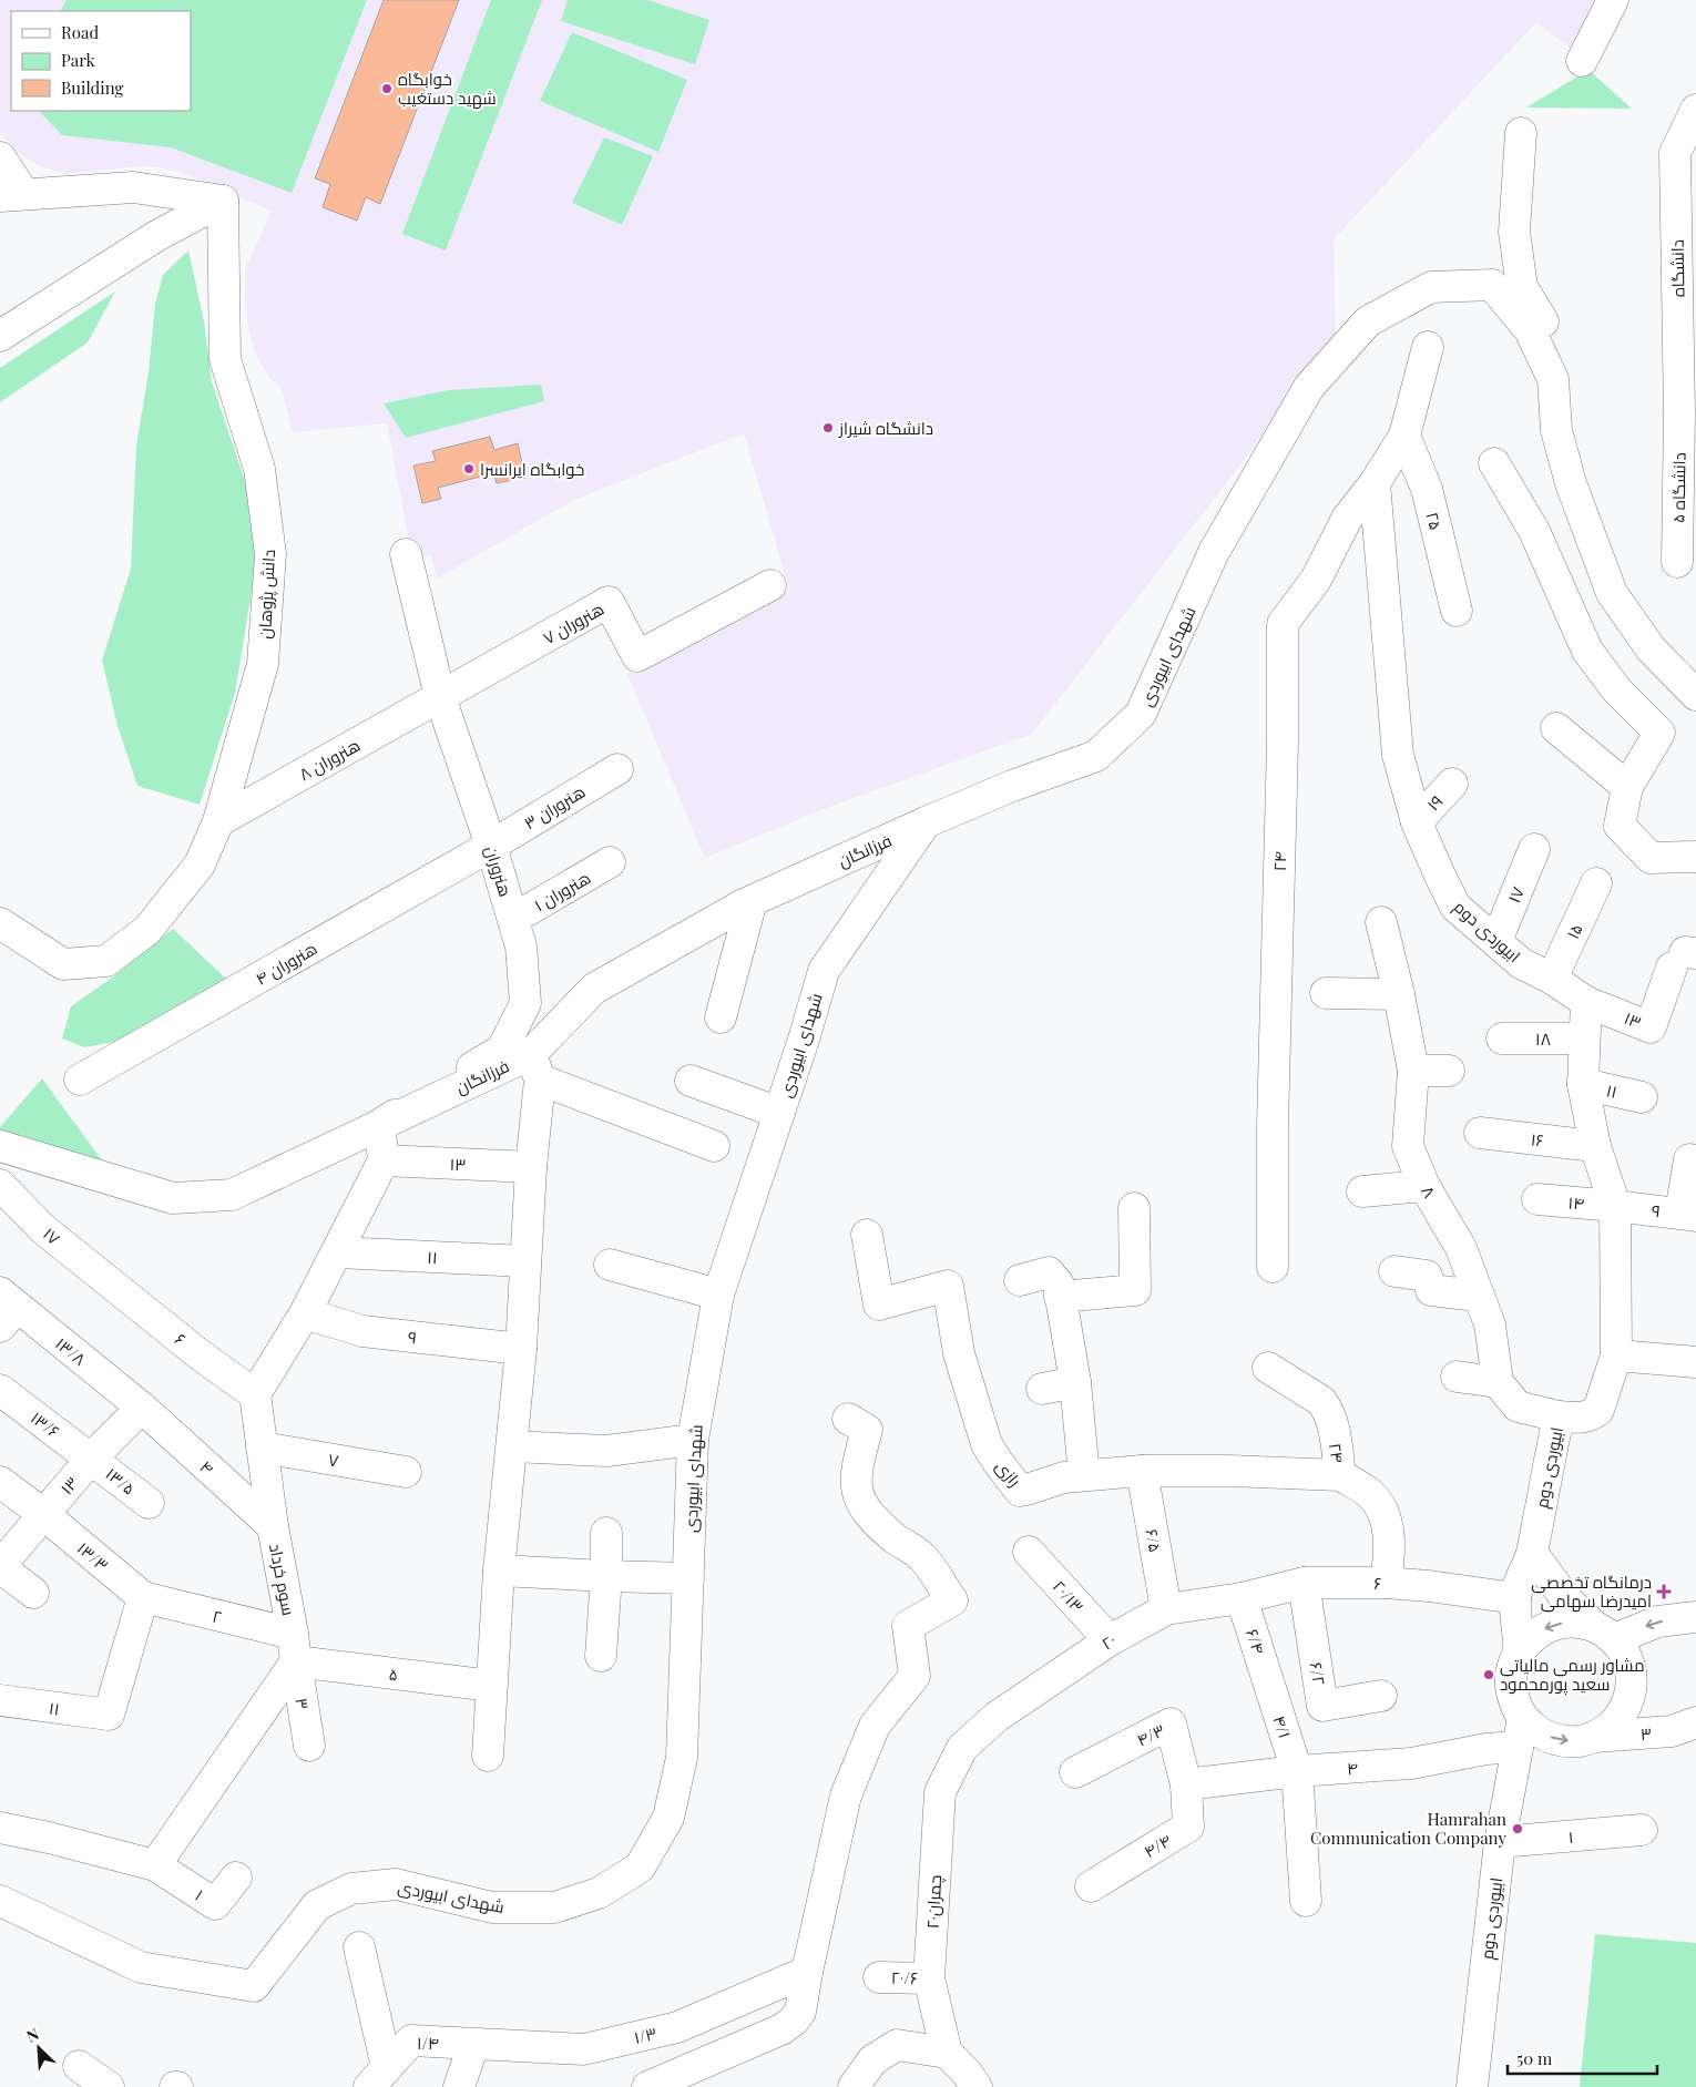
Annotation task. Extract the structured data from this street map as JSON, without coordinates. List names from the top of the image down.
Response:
{
  "streets": {
    "street": [
      "دانشگاه",
      "۵ دانشگاه",
      "۲۵",
      "دانش پژوهان",
      "هنروران ۷",
      "شهدای ابیوردی",
      "هنروران ۸",
      "۱۹",
      "هنروران ۳",
      "فرزانگان",
      "۲۴",
      "هنروران",
      "هنروران ۱",
      "۱۷",
      "ابیوردی دوم",
      "۱۵",
      "هنروران ۴",
      "۱۳",
      "۱۸",
      "۱۱",
      "۱۶",
      "۸",
      "۱۴",
      "۹",
      "۶",
      "۱۳/۸",
      "۱۳/۶",
      "۷",
      "۴",
      "رازی",
      "۱۳/۵",
      "۶/۵",
      "۱۳/۳",
      "سوم خرداد",
      "۲۰/۱۳",
      "۲",
      "۲۰",
      "۶/۴",
      "۵",
      "۶/۲",
      "۳",
      "۴/۱",
      "۴/۳",
      "۱",
      "۴/۴",
      "چمران۲۰",
      "۲۰/۶",
      "۱/۳",
      "۱/۴"
    ]
  },
  "crossings": [
    ["دانشگاه", "۵ دانشگاه"],
    ["دانش پژوهان", "هنروران ۸"],
    ["هنروران ۷", "هنروران ۸"],
    ["هنروران ۷", "هنروران"],
    ["شهدای ابیوردی", "فرزانگان"],
    ["هنروران ۸", "هنروران"],
    ["۱۹", "ابیوردی دوم"],
    ["هنروران ۳", "هنروران"],
    ["هنروران ۳", "هنروران ۴"],
    ["فرزانگان", "هنروران"],
    ["۲۴", "ابیوردی دوم"],
    ["۲۴", "۶"],
    ["۲۴", "رازی"],
    ["هنروران", "هنروران ۱"],
    ["هنروران", "هنروران ۴"],
    ["۱۷", "ابیوردی دوم"],
    ["۱۷", "۶"],
    ["ابیوردی دوم", "۱۵"],
    ["ابیوردی دوم", "۱۳"],
    ["ابیوردی دوم", "۱۸"],
    ["ابیوردی دوم", "۱۱"],
    ["ابیوردی دوم", "۱۶"],
    ["ابیوردی دوم", "۱۴"],
    ["ابیوردی دوم", "۹"],
    ["ابیوردی دوم", "۶"],
    ["ابیوردی دوم", "۴"],
    ["ابیوردی دوم", "۳"],
    ["ابیوردی دوم", "۱"],
    ["۱۳", "۱۳/۸"],
    ["۱۳", "۱۳/۶"],
    ["۱۳", "۴"],
    ["۱۳", "۱۳/۵"],
    ["۱۳", "۱۳/۳"],
    ["۱۱", "۱۳/۳"],
    ["۱۱", "۲"],
    ["۱۴", "۹"],
    ["۶", "سوم خرداد"],
    ["۶", "۲۰"],
    ["۶", "۶/۴"],
    ["۶", "۶/۲"],
    ["۱۳/۸", "۴"],
    ["۱۳/۶", "۱۳/۵"],
    ["۷", "سوم خرداد"],
    ["۴", "سوم خرداد"],
    ["۴", "۳"],
    ["۴", "۴/۱"],
    ["۴", "۴/۳"],
    ["۴", "۴/۴"],
    ["رازی", "۶/۵"],
    ["۶/۵", "۲۰"],
    ["۱۳/۳", "۲"],
    ["سوم خرداد", "۲"],
    ["سوم خرداد", "۵"],
    ["سوم خرداد", "۳"],
    ["۲۰/۱۳", "۲۰"],
    ["۲", "۵"],
    ["۲", "۳"],
    ["۲۰", "۶/۴"],
    ["۲۰", "چمران۲۰"],
    ["۶/۴", "۴/۱"],
    ["۵", "۳"],
    ["۴/۳", "۴/۴"],
    ["چمران۲۰", "۲۰/۶"],
    ["۱/۳", "۱/۴"]
  ],
  "places": {
    "other": [
      "خوابگاه شهید دستغیب",
      "دانشگاه شیراز",
      "خوابگاه ایرانسرا",
      "مشاور رسمی مالیاتی سعید پورمحمود",
      "Hamrahan Communication Company"
    ],
    "health": ["درمانگاه تخصصی امیدرضا سهامی"]
  },
  "legend": ["Road", "Park", "Building"],
  "scale_bar": "50 m",
  "north": "top left"
}
